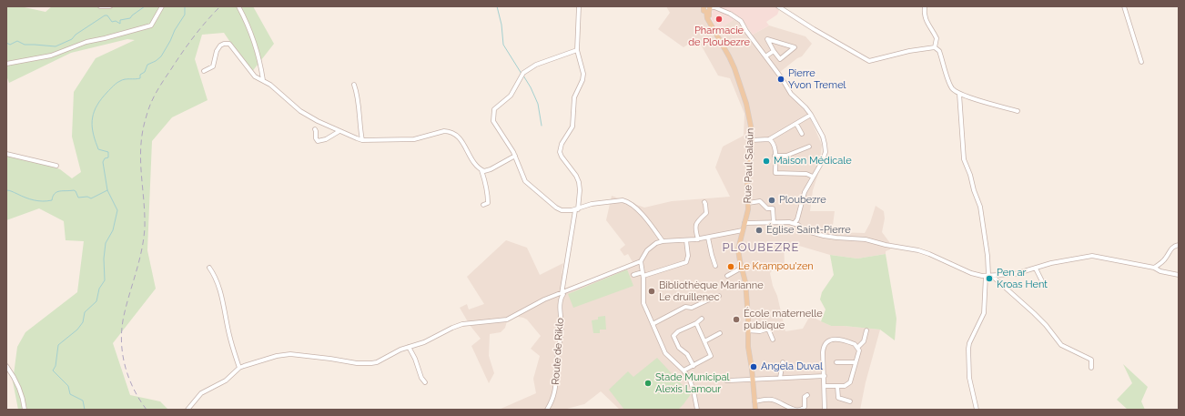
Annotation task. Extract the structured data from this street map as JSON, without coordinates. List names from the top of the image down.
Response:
{
  "streets": {
    "main road": ["Rue Paul Salaün"],
    "street": ["Route de Riklo"]
  },
  "districts": ["PLOUBEZRE"],
  "places": [
    "Pharmacie de Ploubezre",
    "Pierre Yvon Tremel",
    "Maison Médicale",
    "Ploubezre",
    "Église Saint-Pierre",
    "Le Krampou'zen",
    "Pen ar Kroas Hent",
    "Bibliothèque Marianne Le druillenec",
    "École maternelle publique",
    "Angela Duval",
    "Stade Municipal Alexis Lamour"
  ]
}
